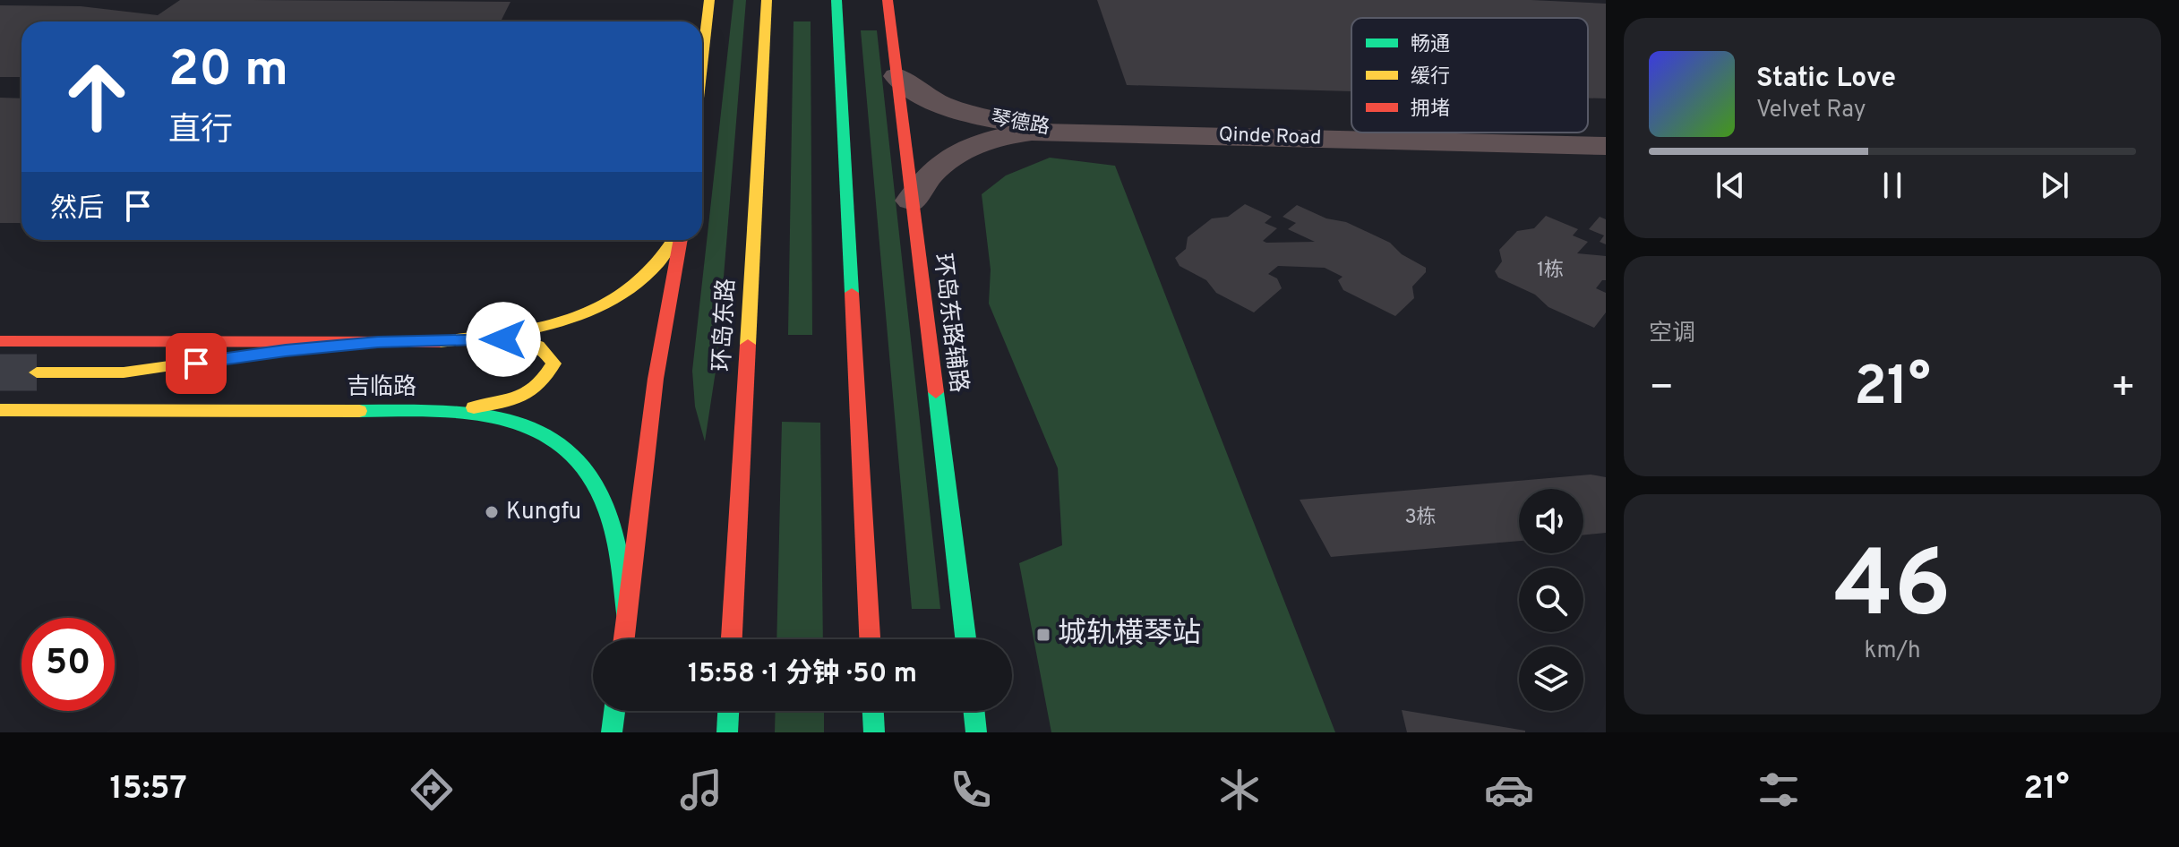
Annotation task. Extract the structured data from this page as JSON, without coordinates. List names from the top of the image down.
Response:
{
  "streets": {
    "main road": ["环岛东路辅路", "环岛东路", "吉临路"],
    "street": ["琴德路", "Qinde Road"]
  },
  "crossings": [
    ["琴德路", "Qinde Road"],
    ["琴德路", "环岛东路辅路"]
  ],
  "places": {
    "other": ["Kungfu"],
    "transit": ["城轨横琴站"]
  },
  "house_numbers": ["1栋", "3栋"],
  "legend": ["畅通", "缓行", "拥堵"],
  "page": {
    "turn": ["20 m", "直行"],
    "song": ["Static Love", "Velvet Ray"],
    "then": "然后",
    "tile": [
      "空调",
      ["46", "km/h"]
    ],
    "heat": ["−", "21°", "+"],
    "limit": "50",
    "trip": "15:58 · 1 分钟 · 50 m",
    "tabs": ["15:57", "21°"]
  }
}
